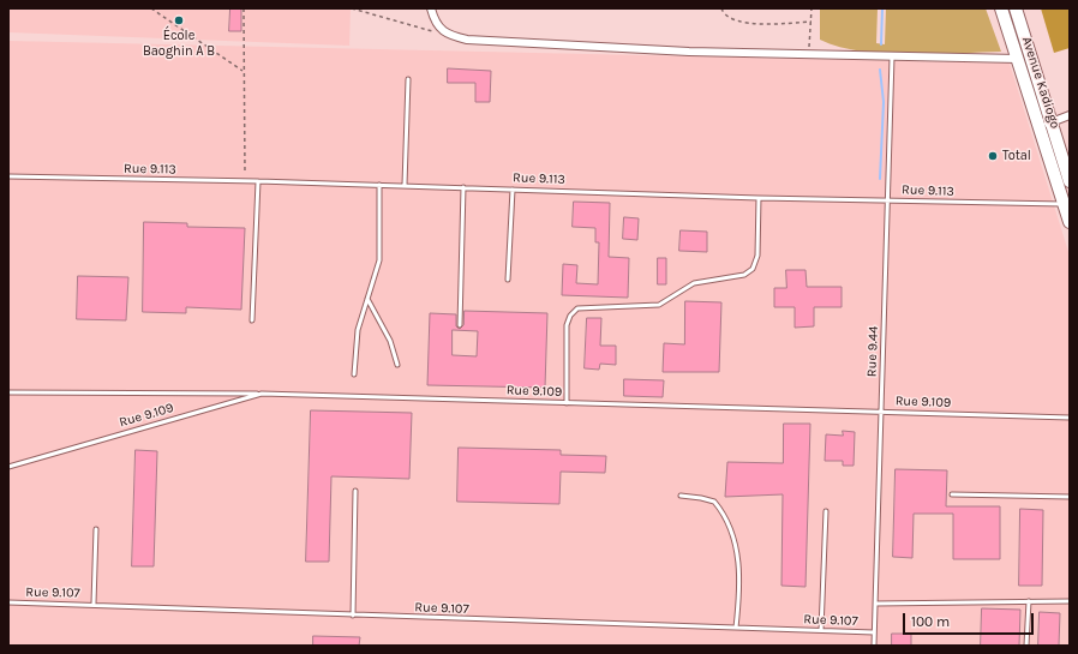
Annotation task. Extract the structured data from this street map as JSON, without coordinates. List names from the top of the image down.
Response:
{
  "streets": {
    "highway": ["Avenue Kadiogo"],
    "lane": [
      "Rue 9.113",
      "Rue 9.44",
      "Rue 9.109",
      "Rue 9.107"
    ]
  },
  "crossings": [
    ["Avenue Kadiogo", "Rue 9.113"],
    ["Rue 9.113", "Rue 9.44"],
    ["Rue 9.44", "Rue 9.109"],
    ["Rue 9.44", "Rue 9.107"]
  ],
  "places": ["École Baoghin A B", "Total"],
  "scale_bar": "100 m"
}
